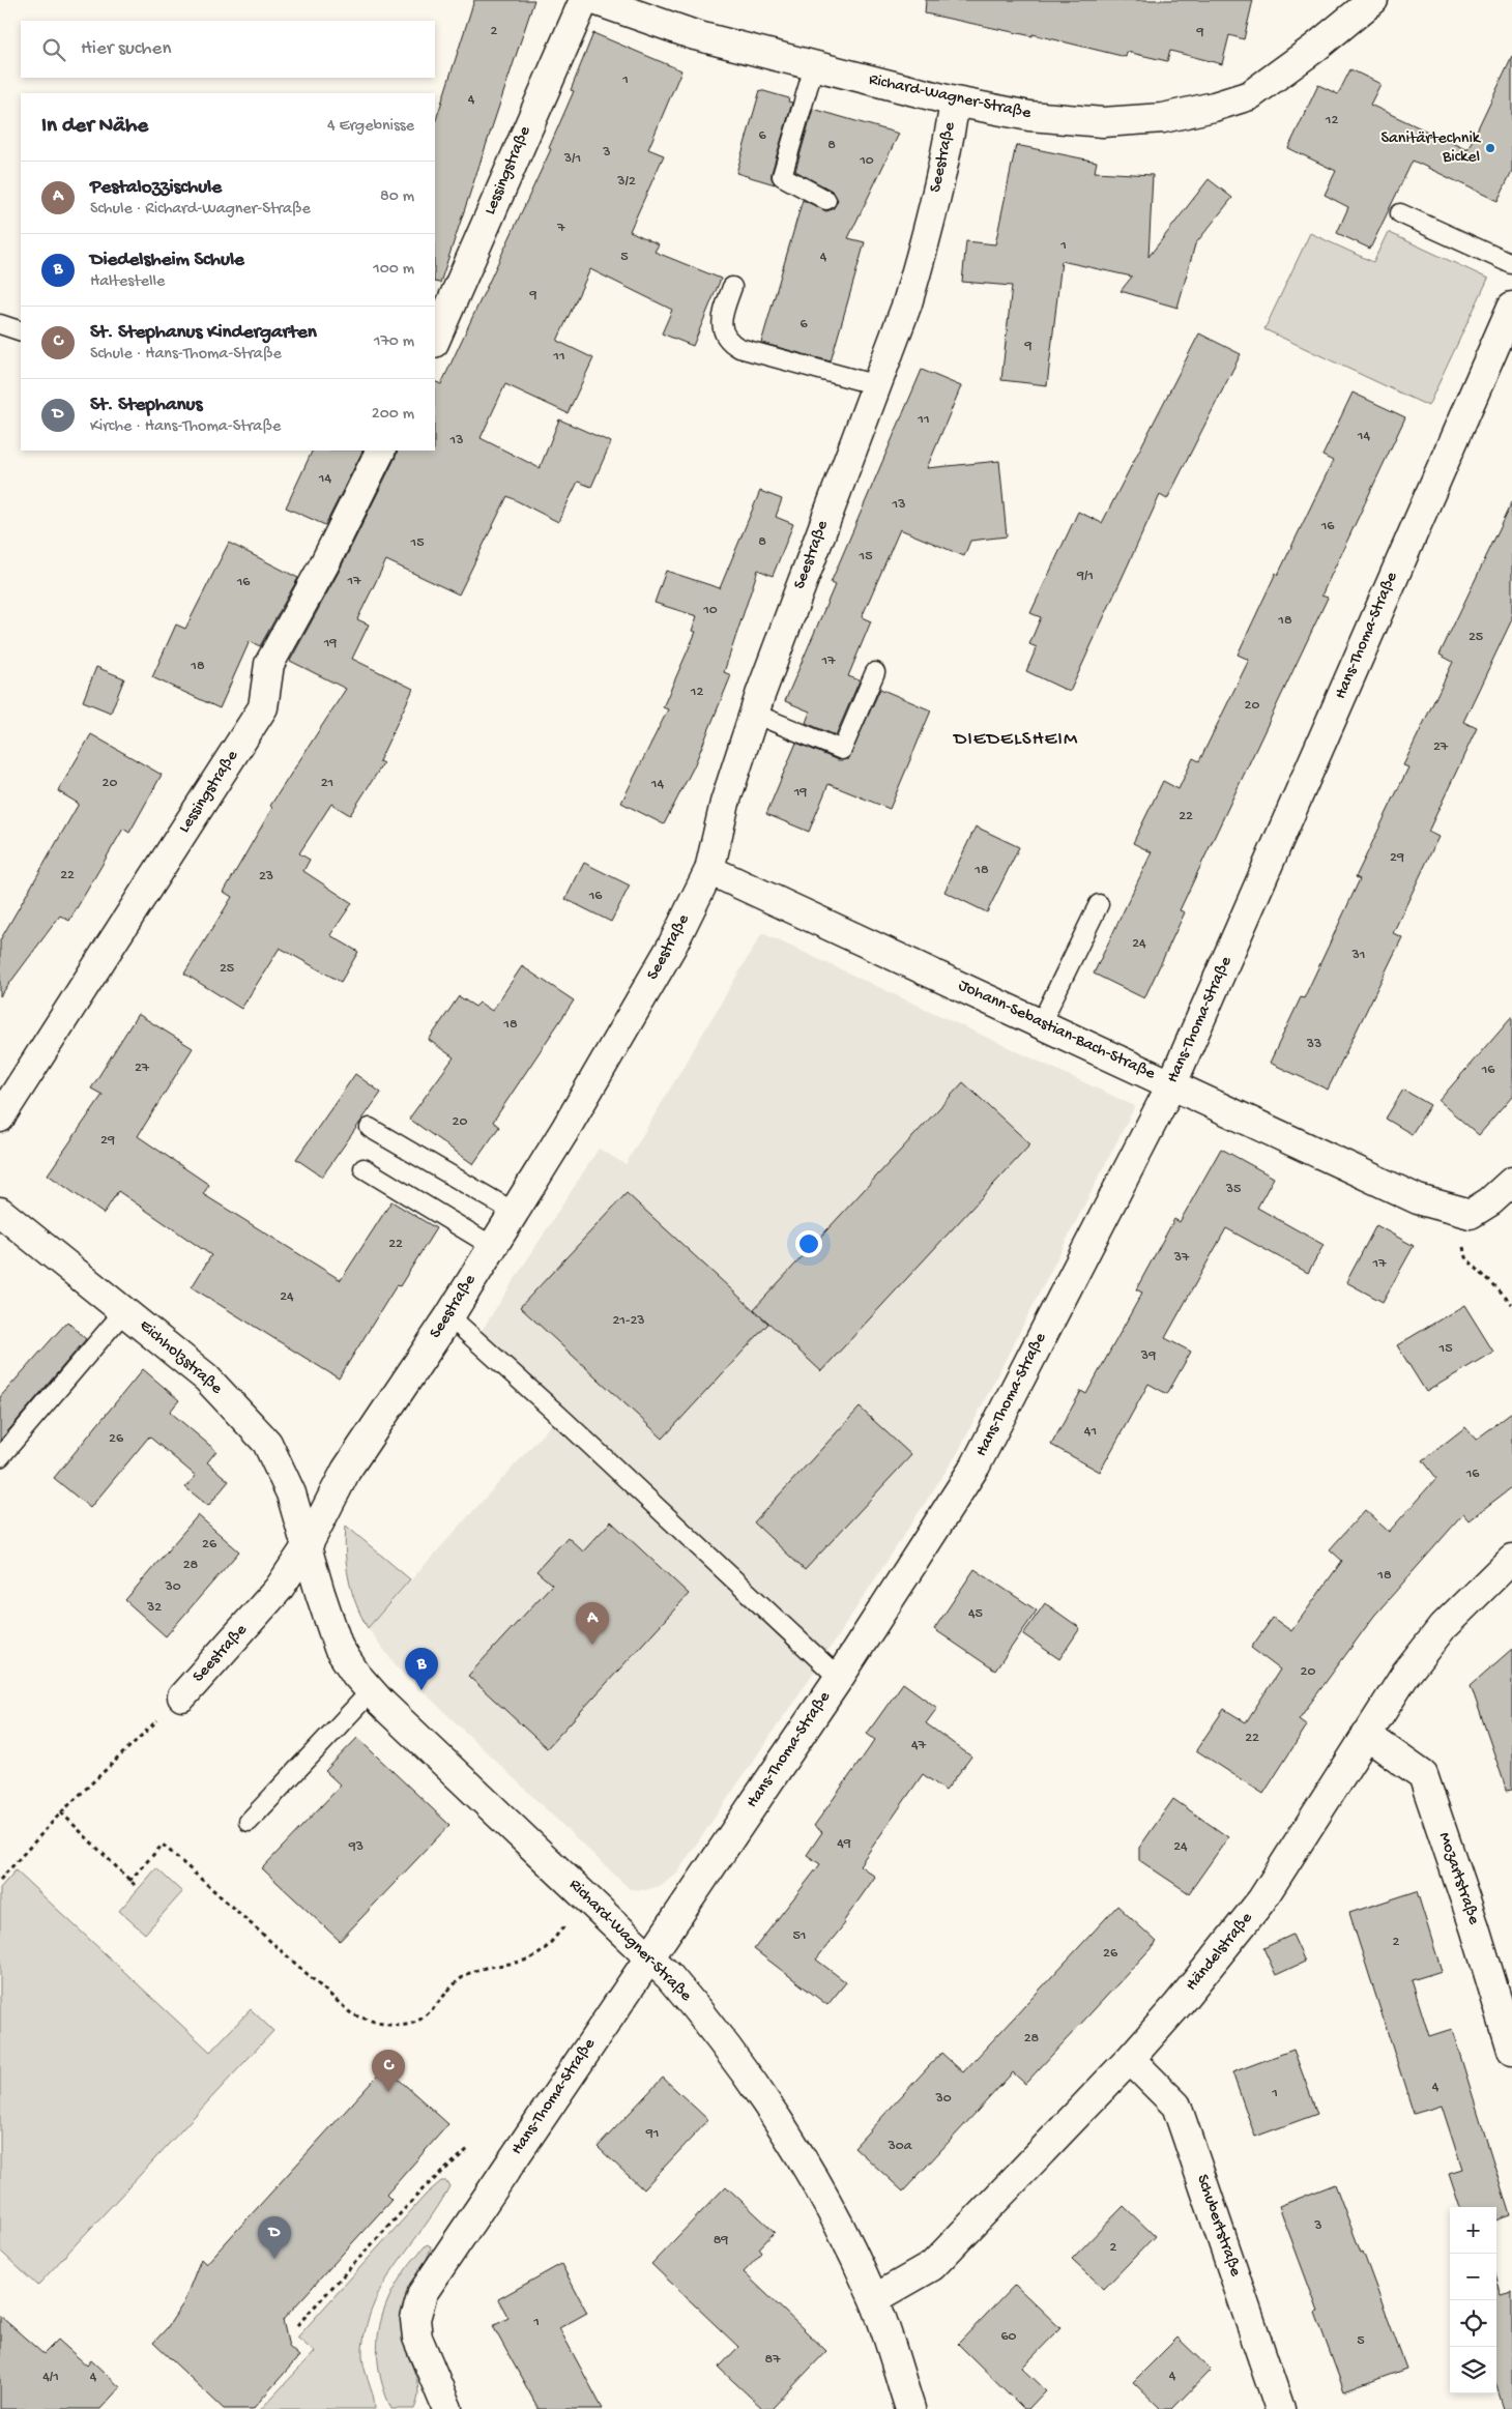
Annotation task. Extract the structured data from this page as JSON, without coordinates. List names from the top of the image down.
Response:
{
  "streets": {
    "street": [
      "Richard-Wagner-Straße",
      "Seestraße",
      "Lessingstraße",
      "Hans-Thoma-Straße",
      "Johann-Sebastian-Bach-Straße",
      "Eichholzstraße",
      "Mozartstraße",
      "Händelstraße",
      "Schubertstraße"
    ]
  },
  "crossings": [
    ["Richard-Wagner-Straße", "Seestraße"],
    ["Richard-Wagner-Straße", "Hans-Thoma-Straße"],
    ["Richard-Wagner-Straße", "Eichholzstraße"],
    ["Richard-Wagner-Straße", "Händelstraße"],
    ["Seestraße", "Johann-Sebastian-Bach-Straße"],
    ["Seestraße", "Eichholzstraße"],
    ["Hans-Thoma-Straße", "Johann-Sebastian-Bach-Straße"],
    ["Mozartstraße", "Händelstraße"],
    ["Händelstraße", "Schubertstraße"]
  ],
  "districts": ["DIEDELSHEIM"],
  "places": ["Sanitärtechnik Bickel"],
  "house_numbers": [
    "2",
    "9",
    "1",
    "4",
    "12",
    "6",
    "8",
    "3",
    "3/1",
    "10",
    "3/2",
    "7",
    "1",
    "5",
    "4",
    "9",
    "6",
    "9",
    "11",
    "11",
    "14",
    "13",
    "14",
    "13",
    "16",
    "8",
    "15",
    "15",
    "9/1",
    "17",
    "16",
    "10",
    "18",
    "25",
    "19",
    "17",
    "18",
    "12",
    "20",
    "27",
    "20",
    "21",
    "14",
    "19",
    "22",
    "29",
    "18",
    "22",
    "23",
    "16",
    "24",
    "31",
    "25",
    "18",
    "33",
    "27",
    "16",
    "20",
    "29",
    "35",
    "22",
    "37",
    "17",
    "24",
    "21-23",
    "15",
    "39",
    "41",
    "26",
    "16",
    "26",
    "28",
    "18",
    "30",
    "32",
    "45",
    "20",
    "22",
    "47",
    "49",
    "93",
    "24",
    "51",
    "2",
    "26",
    "28",
    "4",
    "1",
    "30",
    "91",
    "30a",
    "3",
    "89",
    "2",
    "1",
    "60",
    "5",
    "87",
    "4",
    "4/1",
    "4"
  ],
  "page": {
    "search": "Hier suchen",
    "heading": ["In der Nähe", "4 Ergebnisse"],
    "list": [
      {
        "mark": "A",
        "name": "Pestalozzischule",
        "note": "Schule · Richard-Wagner-Straße",
        "value": "80 m"
      },
      {
        "mark": "B",
        "name": "Diedelsheim Schule",
        "note": "Haltestelle",
        "value": "100 m"
      },
      {
        "mark": "C",
        "name": "St. Stephanus Kindergarten",
        "note": "Schule · Hans-Thoma-Straße",
        "value": "170 m"
      },
      {
        "mark": "D",
        "name": "St. Stephanus",
        "note": "Kirche · Hans-Thoma-Straße",
        "value": "200 m"
      }
    ],
    "pins": [
      "A",
      "B",
      "C",
      "D"
    ],
    "map_buttons": ["+", "−"]
  }
}
